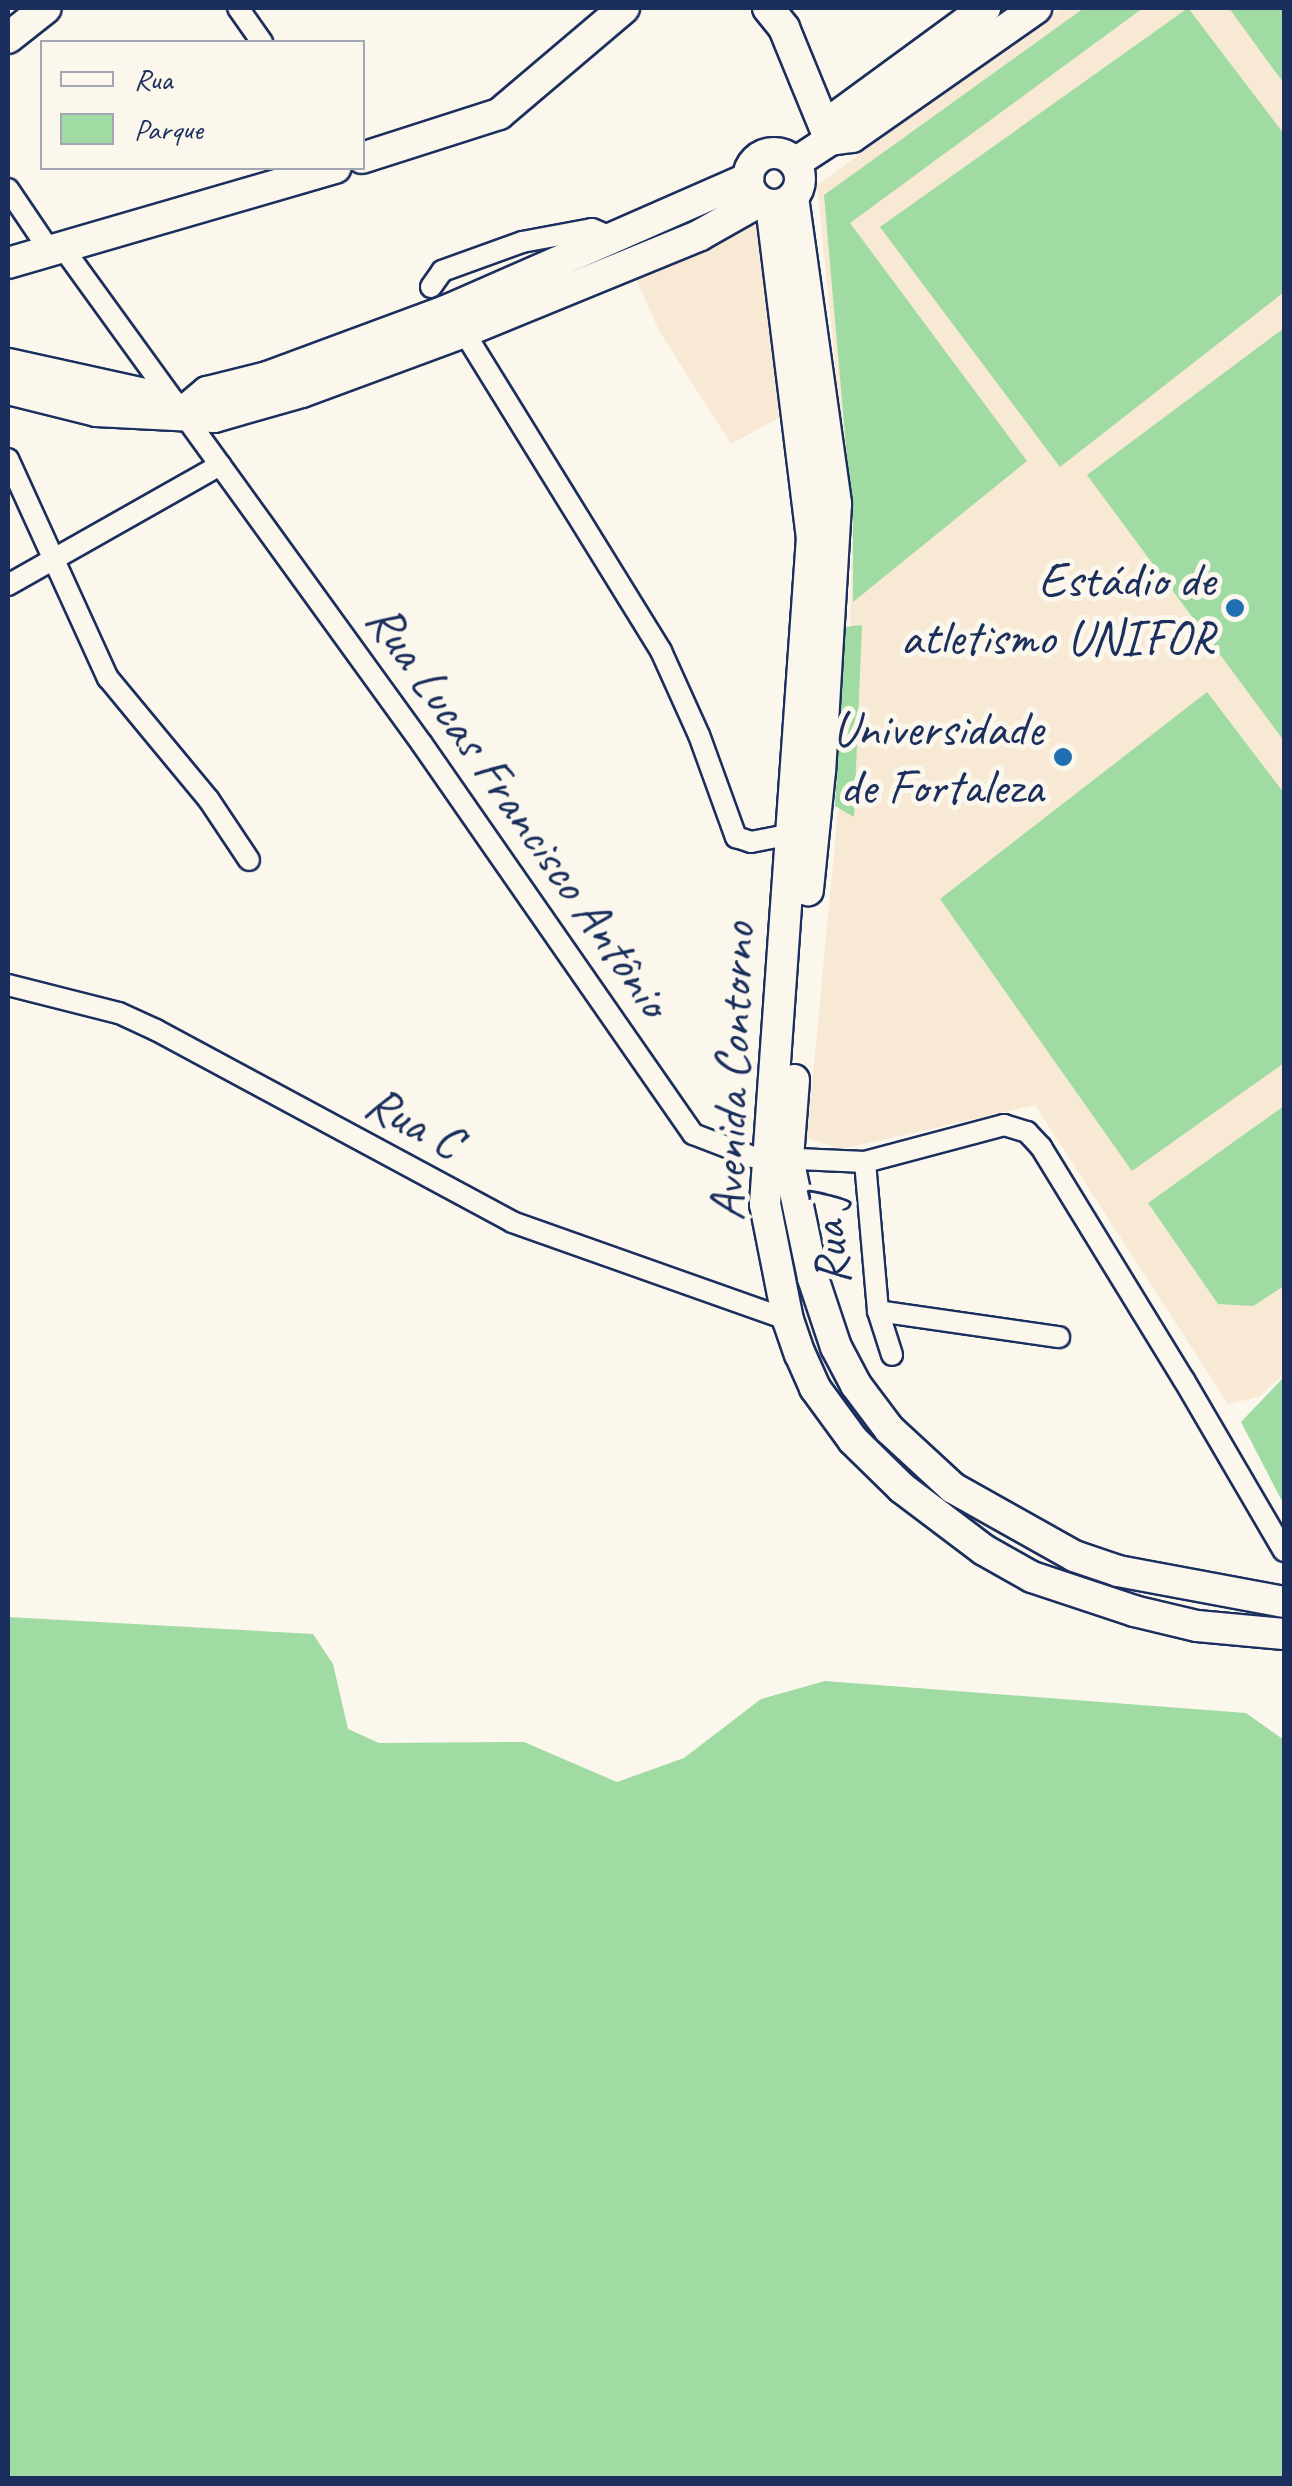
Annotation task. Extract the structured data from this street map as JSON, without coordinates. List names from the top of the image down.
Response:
{
  "streets": {
    "street": [
      "Rua Lucas Francisco Antônio",
      "Avenida Contorno",
      "Rua C",
      "Rua J"
    ]
  },
  "crossings": [
    ["Rua Lucas Francisco Antônio", "Avenida Contorno"],
    ["Rua Lucas Francisco Antônio", "Rua J"],
    ["Avenida Contorno", "Rua C"]
  ],
  "places": ["Estádio de atletismo UNIFOR", "Universidade de Fortaleza"],
  "legend": ["Rua", "Parque"]
}
